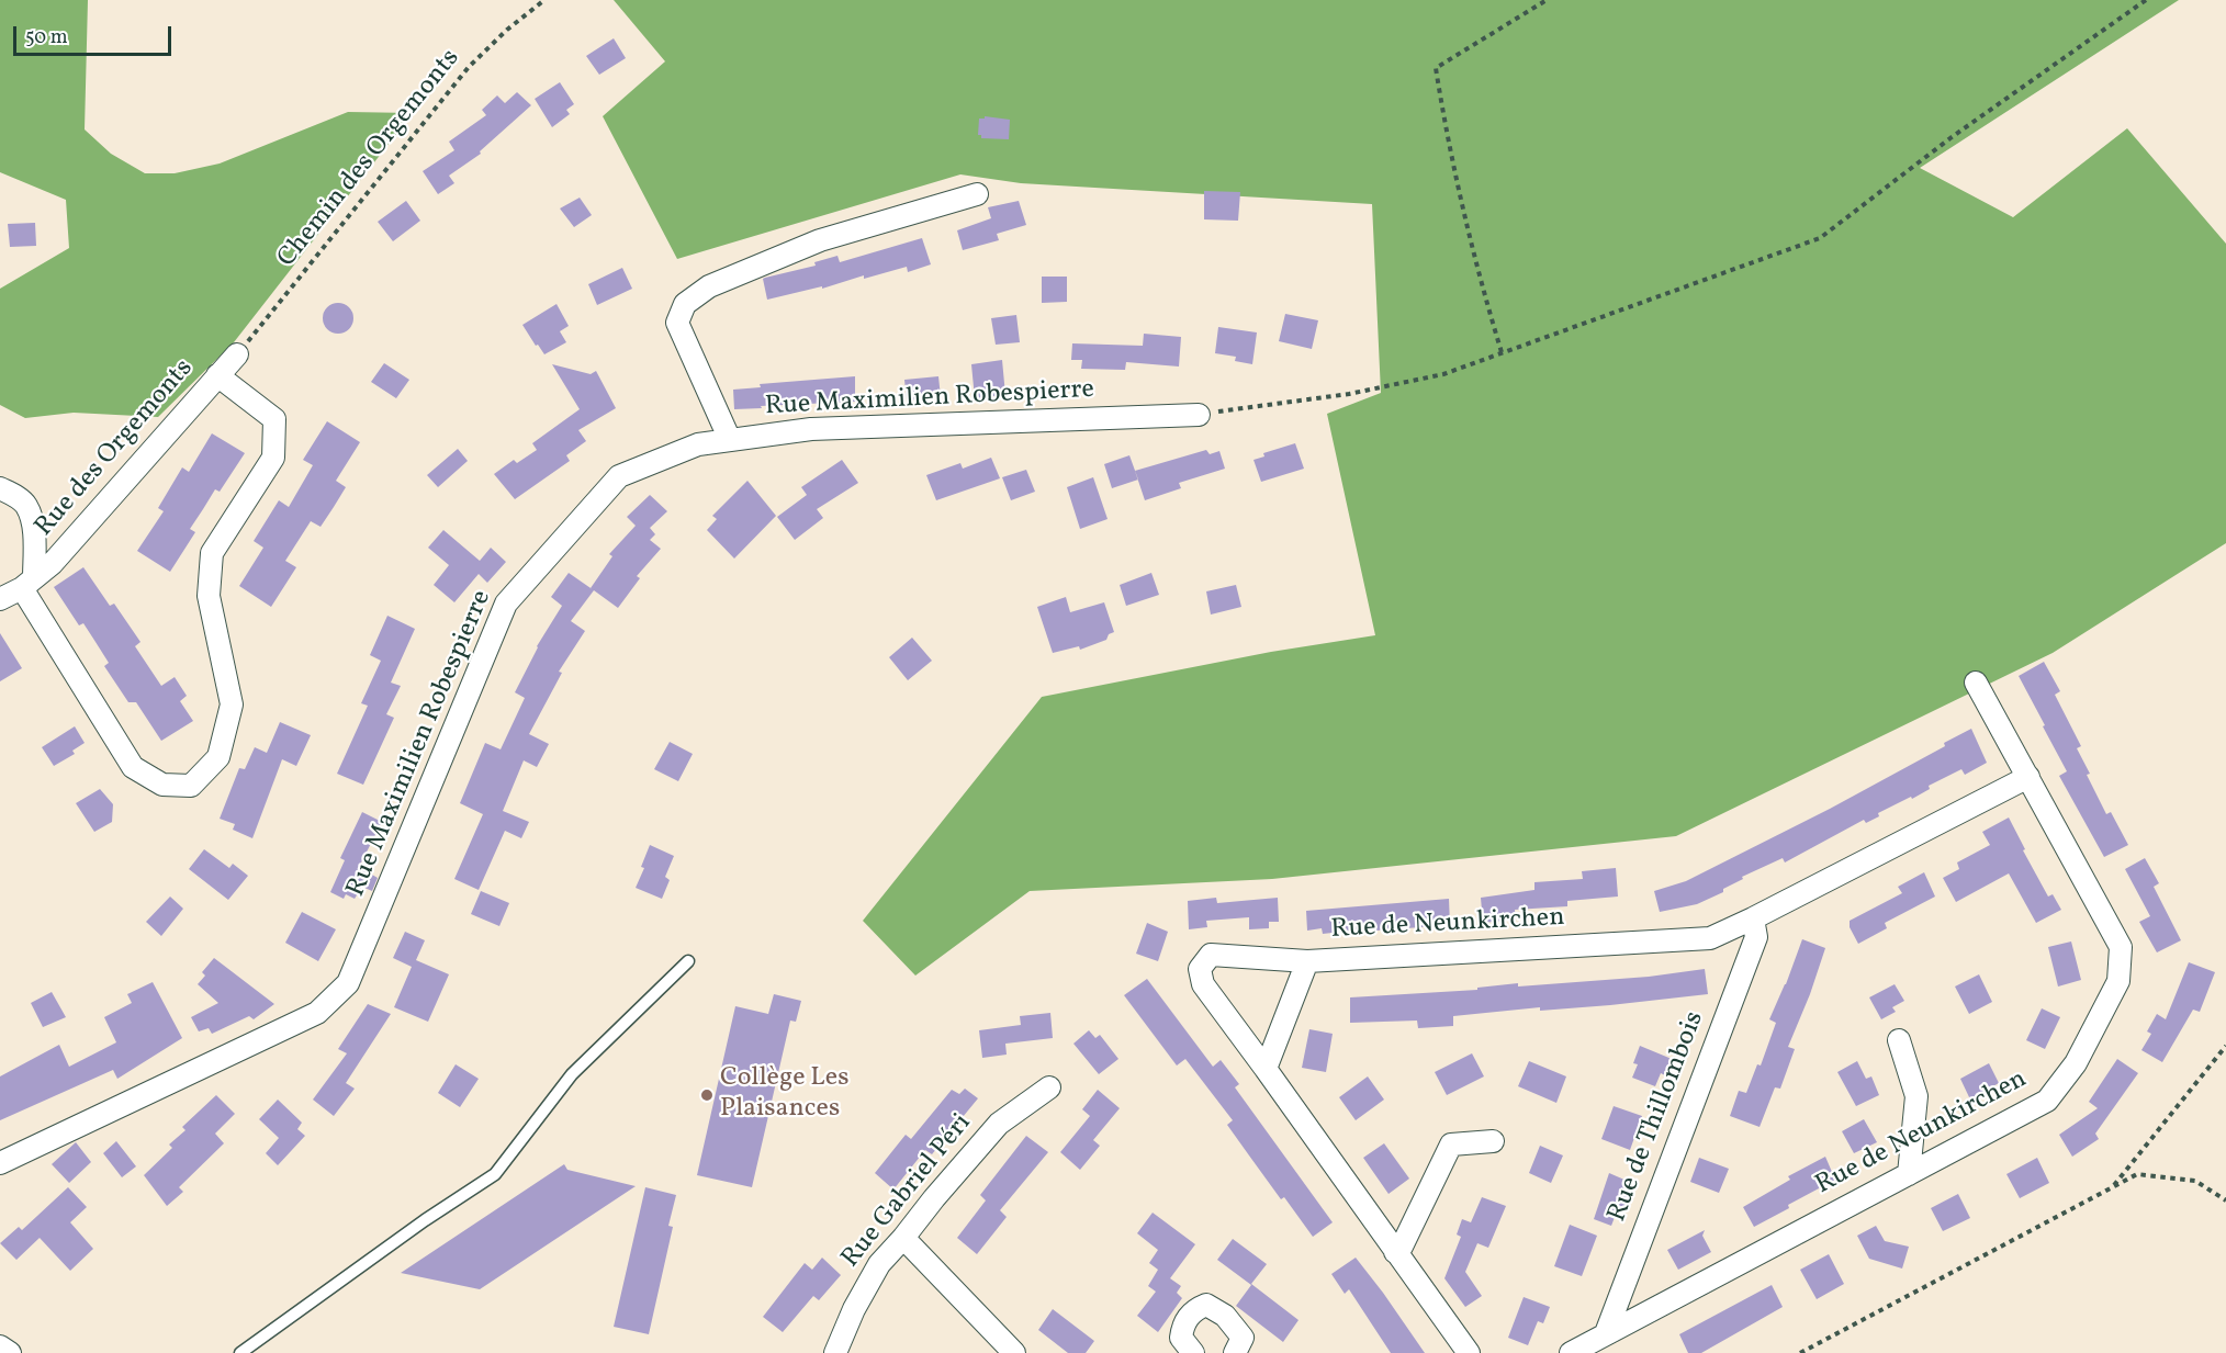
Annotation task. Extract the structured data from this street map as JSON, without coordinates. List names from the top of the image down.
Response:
{
  "streets": {
    "street": [
      "Rue Maximilien Robespierre",
      "Rue des Orgemonts",
      "Rue de Neunkirchen",
      "Rue de Thillombois",
      "Rue Gabriel Péri"
    ],
    "path": ["Chemin des Orgemonts"]
  },
  "crossings": [
    ["Chemin des Orgemonts", "Rue des Orgemonts"],
    ["Rue de Neunkirchen", "Rue de Thillombois"]
  ],
  "places": ["Collège Les Plaisances"],
  "scale_bar": "50 m"
}
